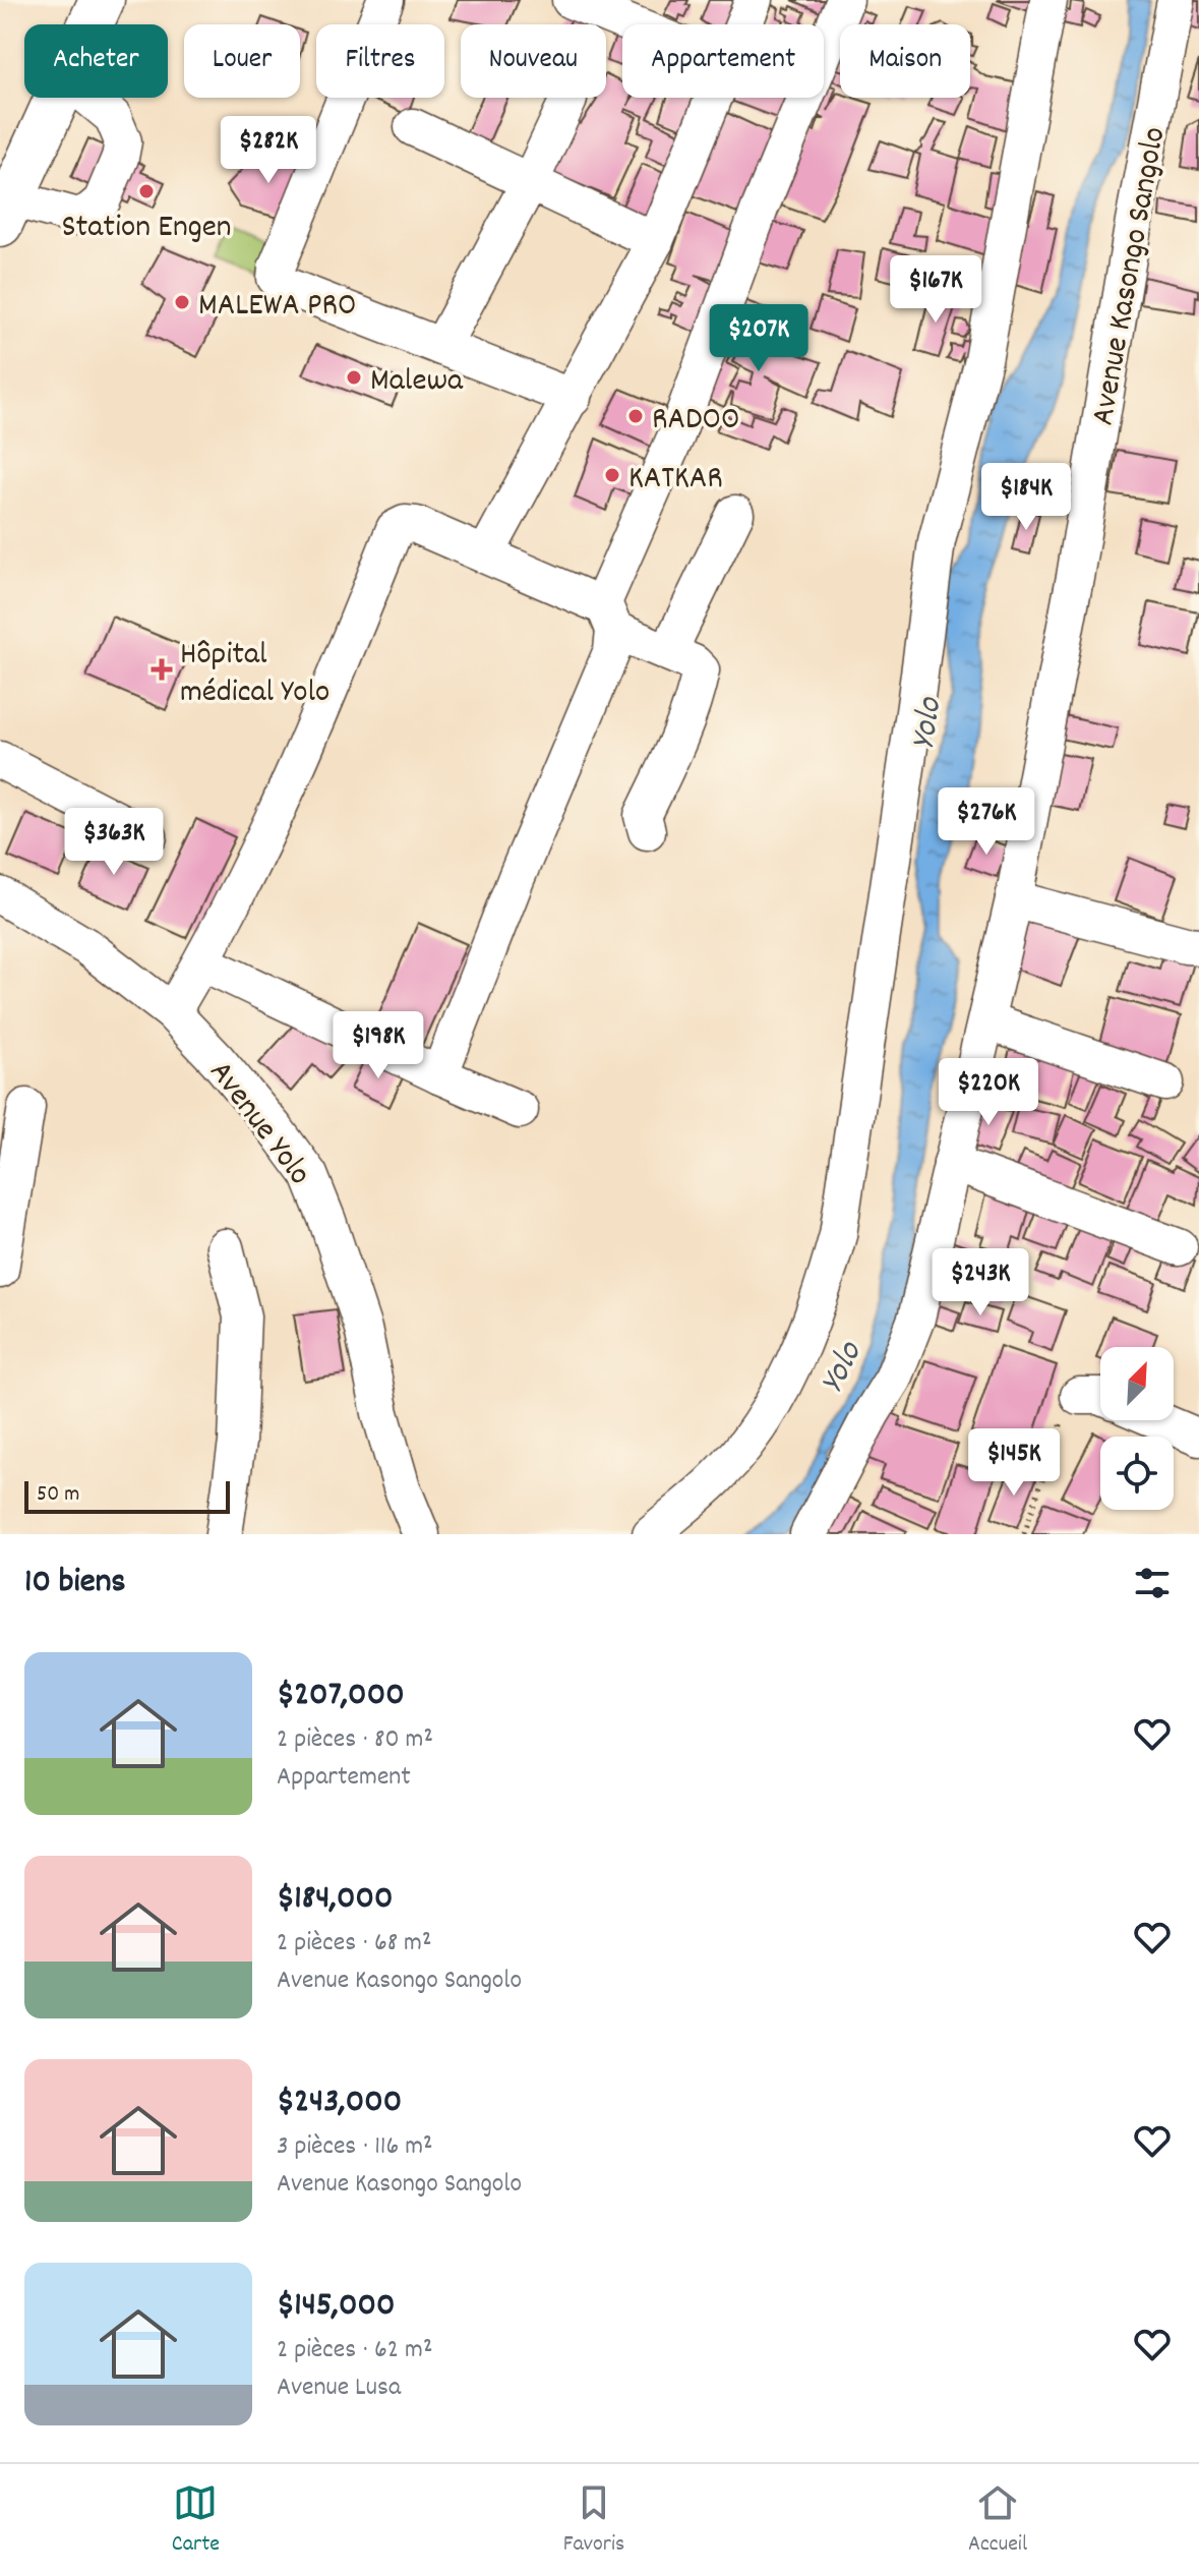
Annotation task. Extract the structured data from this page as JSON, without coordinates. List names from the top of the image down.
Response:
{
  "streets": {
    "street": ["Avenue Kasongo Sangolo", "Avenue Yolo"]
  },
  "water": ["Yolo"],
  "places": {
    "other": [
      "Station Engen",
      "MALEWA PRO",
      "Malewa",
      "RADOO",
      "KATKAR"
    ],
    "health": ["Hôpital médical Yolo"]
  },
  "scale_bar": "50 m",
  "north": "top right",
  "page": {
    "chip": [
      "Acheter",
      "Louer",
      "Filtres",
      "Nouveau",
      "Appartement",
      "Maison"
    ],
    "price": [
      "$282K",
      "$167K",
      "$207K",
      "$184K",
      "$276K",
      "$363K",
      "$198K",
      "$220K",
      "$243K",
      "$145K"
    ],
    "scale": "50 m",
    "heading": "10 biens",
    "list": [
      {
        "name": "$207,000",
        "note": "2 pièces · 80 m² · Appartement"
      },
      {
        "name": "$184,000",
        "note": "2 pièces · 68 m² · Avenue Kasongo Sangolo"
      },
      {
        "name": "$243,000",
        "note": "3 pièces · 116 m² · Avenue Kasongo Sangolo"
      },
      {
        "name": "$145,000",
        "note": "2 pièces · 62 m² · Avenue Lusa"
      }
    ],
    "tabs": ["Carte", "Favoris", "Accueil"]
  }
}
